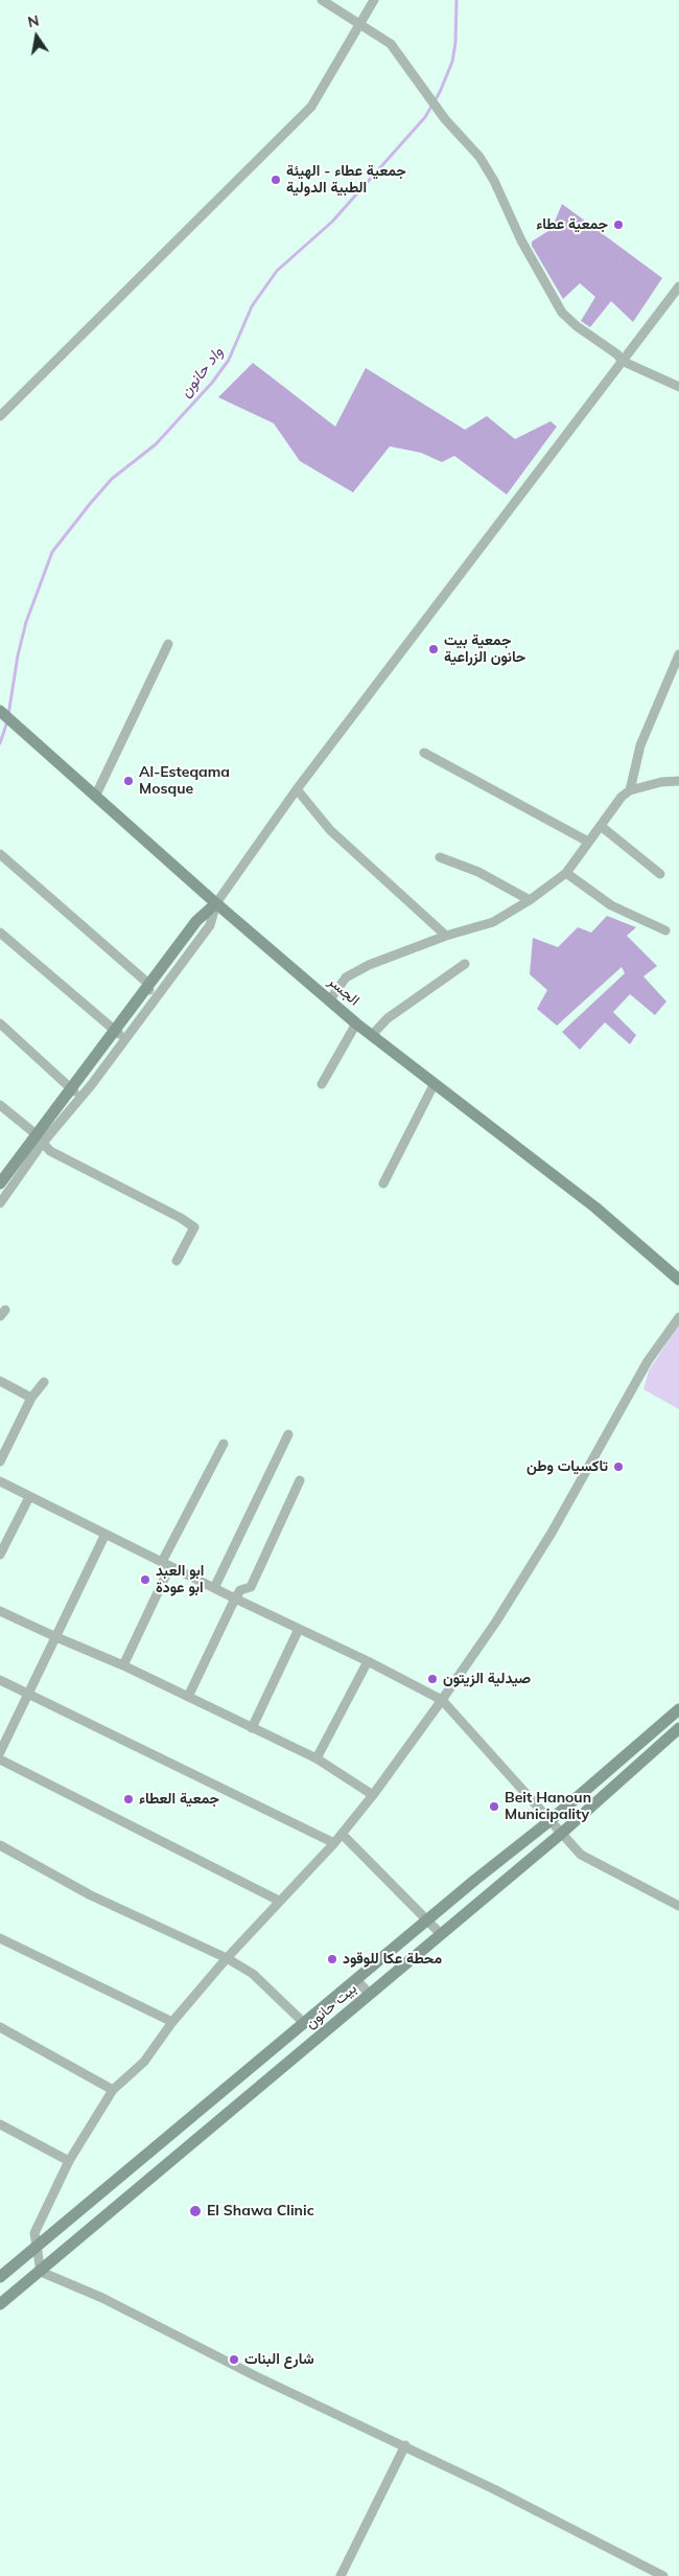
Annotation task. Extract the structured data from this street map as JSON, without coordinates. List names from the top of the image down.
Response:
{
  "streets": {
    "main road": ["الجسر", "بيت حانون"]
  },
  "water": ["واد حانون"],
  "places": [
    "جمعية عطاء - الهيئة الطبية الدولية",
    "جمعية عطاء",
    "جمعية بيت حانون الزراعية",
    "Al-Esteqama Mosque",
    "تاكسيات وطن",
    "ابو العبد ابو عودة",
    "صيدلية الزيتون",
    "جمعية العطاء",
    "Beit Hanoun Municipality",
    "محطة عكا للوقود",
    "El Shawa Clinic",
    "شارع البنات"
  ],
  "north": "top"
}
